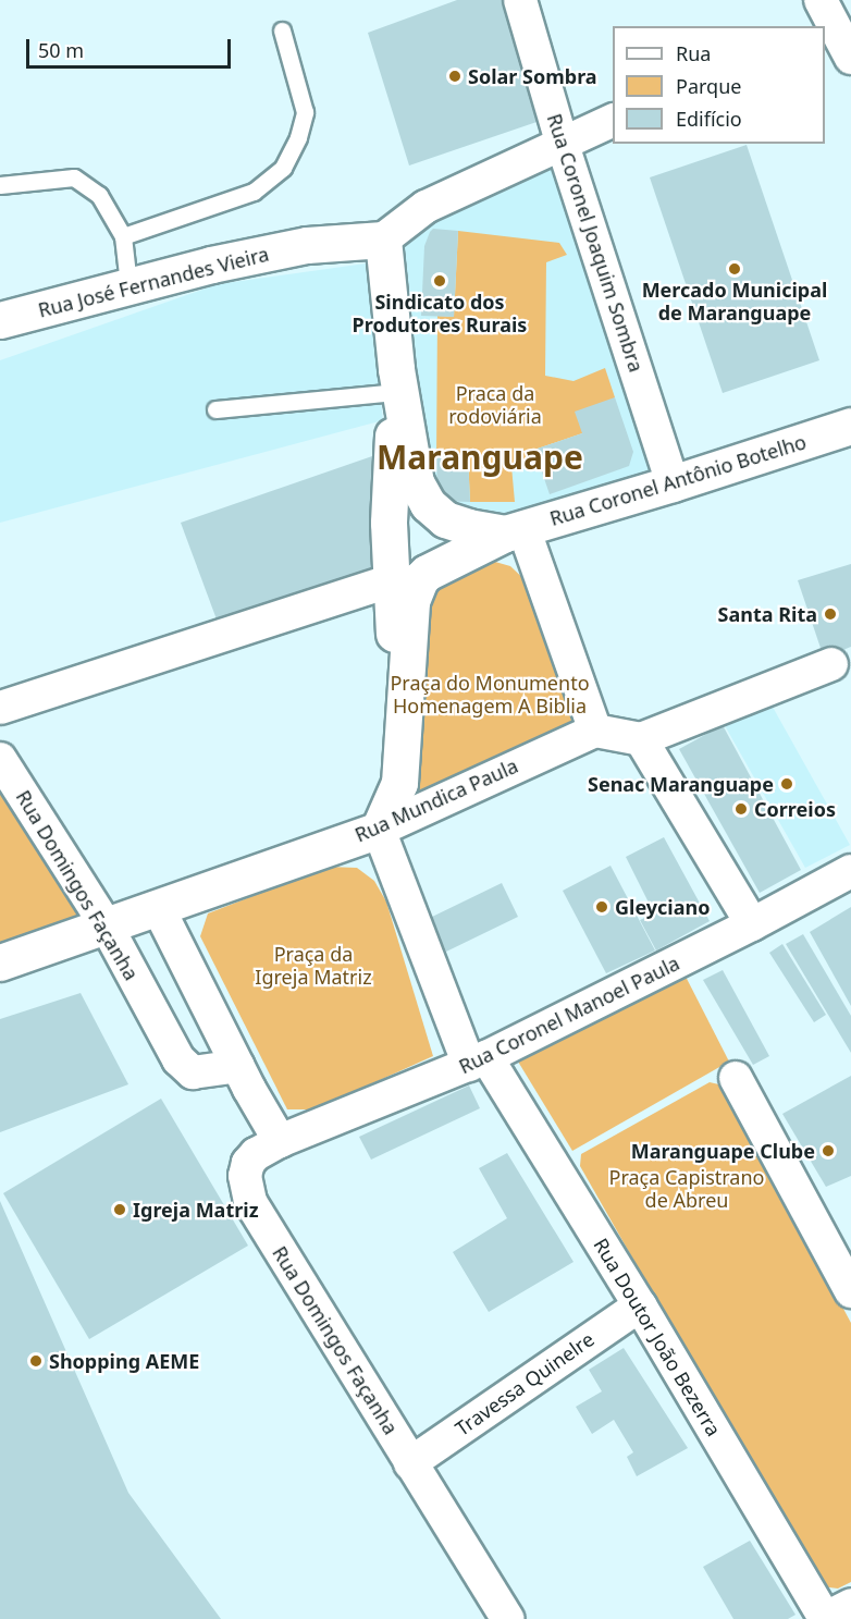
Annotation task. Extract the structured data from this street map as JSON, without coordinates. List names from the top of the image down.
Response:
{
  "streets": {
    "street": [
      "Rua Coronel Joaquim Sombra",
      "Rua José Fernandes Vieira",
      "Rua Coronel Antônio Botelho",
      "Rua Mundica Paula",
      "Rua Domingos Façanha",
      "Rua Coronel Manoel Paula",
      "Rua Doutor João Bezerra",
      "Travessa Quinelre"
    ]
  },
  "crossings": [
    ["Rua Coronel Joaquim Sombra", "Rua Coronel Antônio Botelho"],
    ["Rua Mundica Paula", "Rua Domingos Façanha"],
    ["Rua Mundica Paula", "Rua Doutor João Bezerra"],
    ["Rua Domingos Façanha", "Rua Coronel Manoel Paula"],
    ["Rua Domingos Façanha", "Travessa Quinelre"],
    ["Rua Coronel Manoel Paula", "Rua Doutor João Bezerra"],
    ["Rua Doutor João Bezerra", "Travessa Quinelre"]
  ],
  "districts": ["Maranguape"],
  "parks": [
    "Praca da rodoviária",
    "Praça do Monumento Homenagem A Biblia",
    "Praça da Igreja Matriz",
    "Praça Capistrano de Abreu"
  ],
  "places": [
    "Solar Sombra",
    "Mercado Municipal de Maranguape",
    "Sindicato dos Produtores Rurais",
    "Santa Rita",
    "Senac Maranguape",
    "Correios",
    "Gleyciano",
    "Maranguape Clube",
    "Igreja Matriz",
    "Shopping AEME"
  ],
  "legend": ["Rua", "Parque", "Edifício"],
  "scale_bar": "50 m"
}
